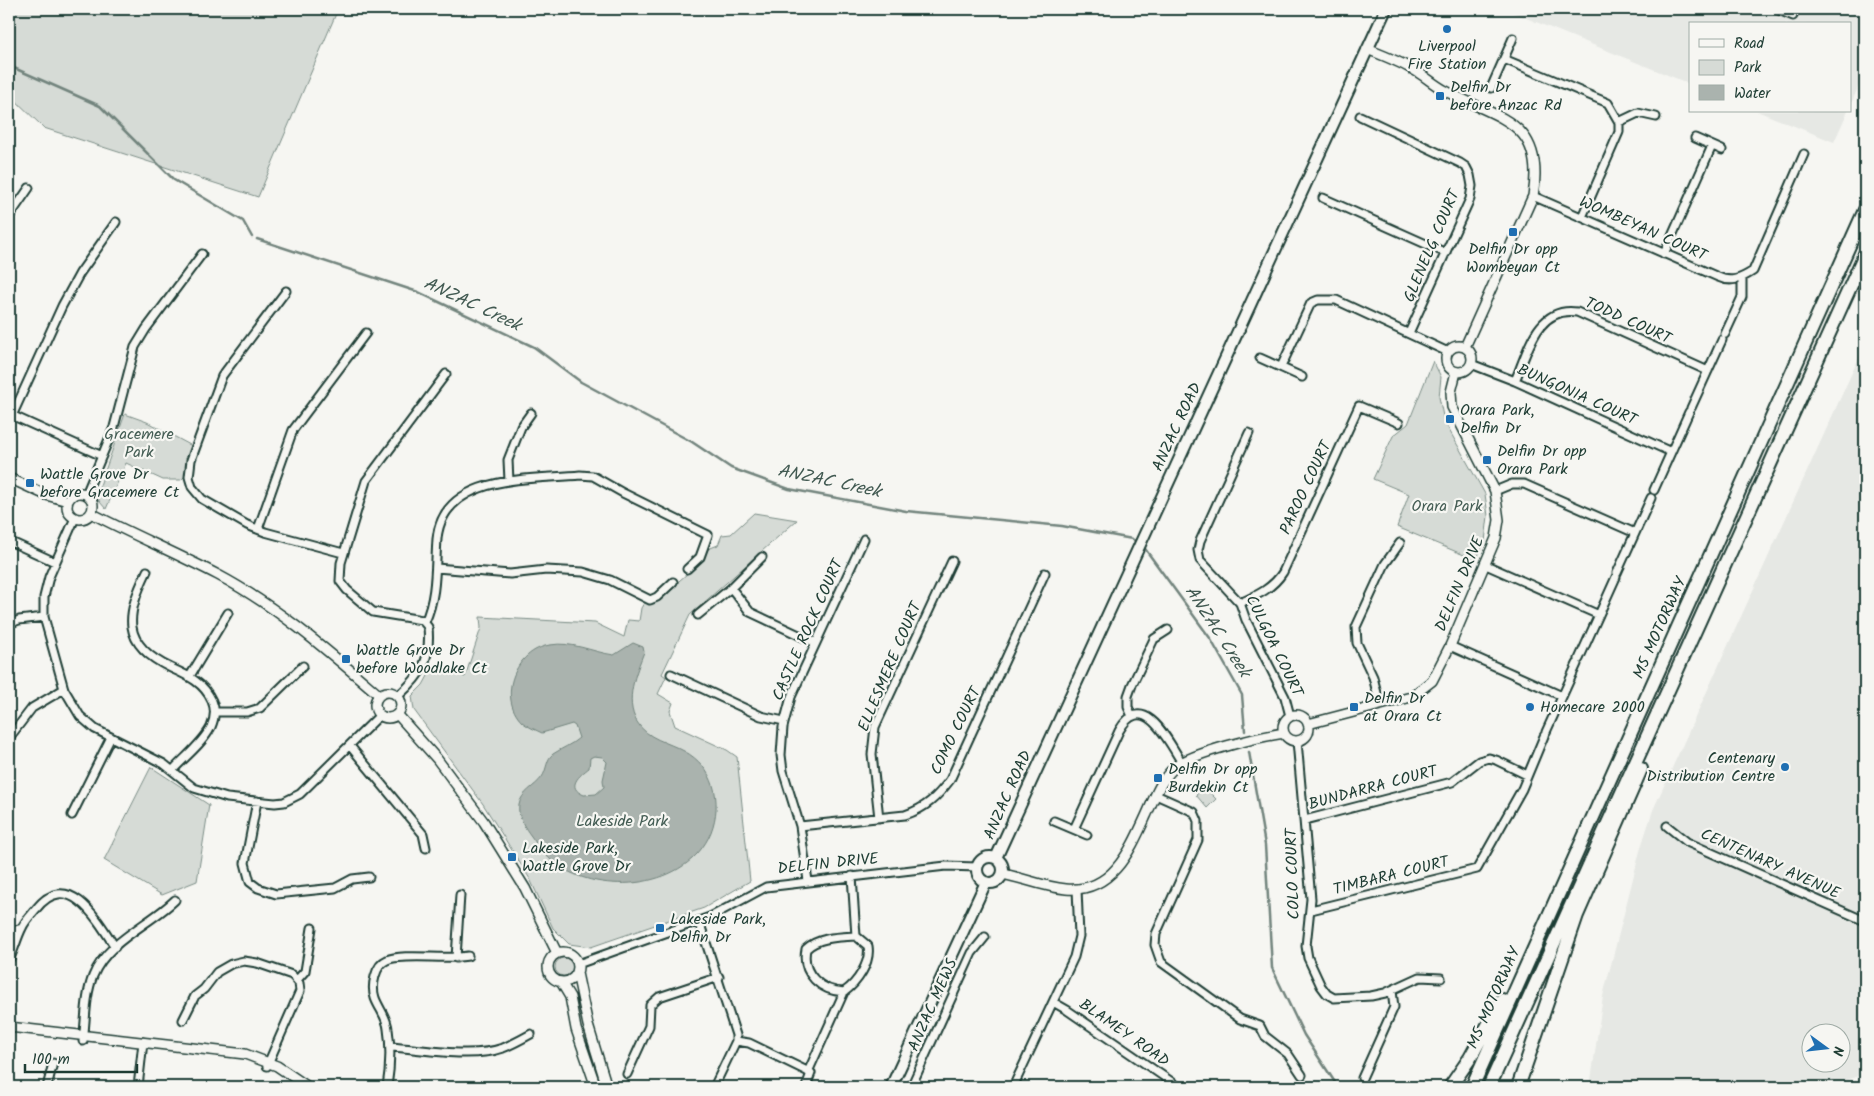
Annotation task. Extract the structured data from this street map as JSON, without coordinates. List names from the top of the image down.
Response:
{
  "streets": {
    "highway": ["M5 MOTORWAY"],
    "main road": ["ANZAC ROAD"],
    "street": [
      "WOMBEYAN COURT",
      "GLENELG COURT",
      "TODD COURT",
      "BUNGONIA COURT",
      "PAROO COURT",
      "DELFIN DRIVE",
      "CASTLE ROCK COURT",
      "CULGOA COURT",
      "ELLESMERE COURT",
      "COMO COURT",
      "BUNDARRA COURT",
      "CENTENARY AVENUE",
      "COLO COURT",
      "TIMBARA COURT",
      "ANZAC MEWS",
      "BLAMEY ROAD"
    ]
  },
  "crossings": [
    ["TODD COURT", "BUNGONIA COURT"],
    ["BUNGONIA COURT", "DELFIN DRIVE"],
    ["ANZAC ROAD", "DELFIN DRIVE"],
    ["PAROO COURT", "CULGOA COURT"],
    ["DELFIN DRIVE", "CASTLE ROCK COURT"],
    ["DELFIN DRIVE", "CULGOA COURT"],
    ["DELFIN DRIVE", "COLO COURT"],
    ["CASTLE ROCK COURT", "COMO COURT"],
    ["CULGOA COURT", "COLO COURT"],
    ["ELLESMERE COURT", "COMO COURT"],
    ["BUNDARRA COURT", "COLO COURT"],
    ["BUNDARRA COURT", "TIMBARA COURT"],
    ["COLO COURT", "TIMBARA COURT"]
  ],
  "water": ["ANZAC Creek"],
  "parks": ["Gracemere Park", "Orara Park", "Lakeside Park"],
  "places": {
    "other": ["Liverpool Fire Station", "Homecare 2000", "Centenary Distribution Centre"],
    "transit": [
      "Delfin Dr before Anzac Rd",
      "Delfin Dr opp Wombeyan Ct",
      "Orara Park, Delfin Dr",
      "Delfin Dr opp Orara Park",
      "Wattle Grove Dr before Gracemere Ct",
      "Wattle Grove Dr before Woodlake Ct",
      "Delfin Dr at Orara Ct",
      "Delfin Dr opp Burdekin Ct",
      "Lakeside Park, Wattle Grove Dr",
      "Lakeside Park, Delfin Dr"
    ]
  },
  "legend": ["Road", "Park", "Water"],
  "scale_bar": "100 m",
  "north": "right"
}
